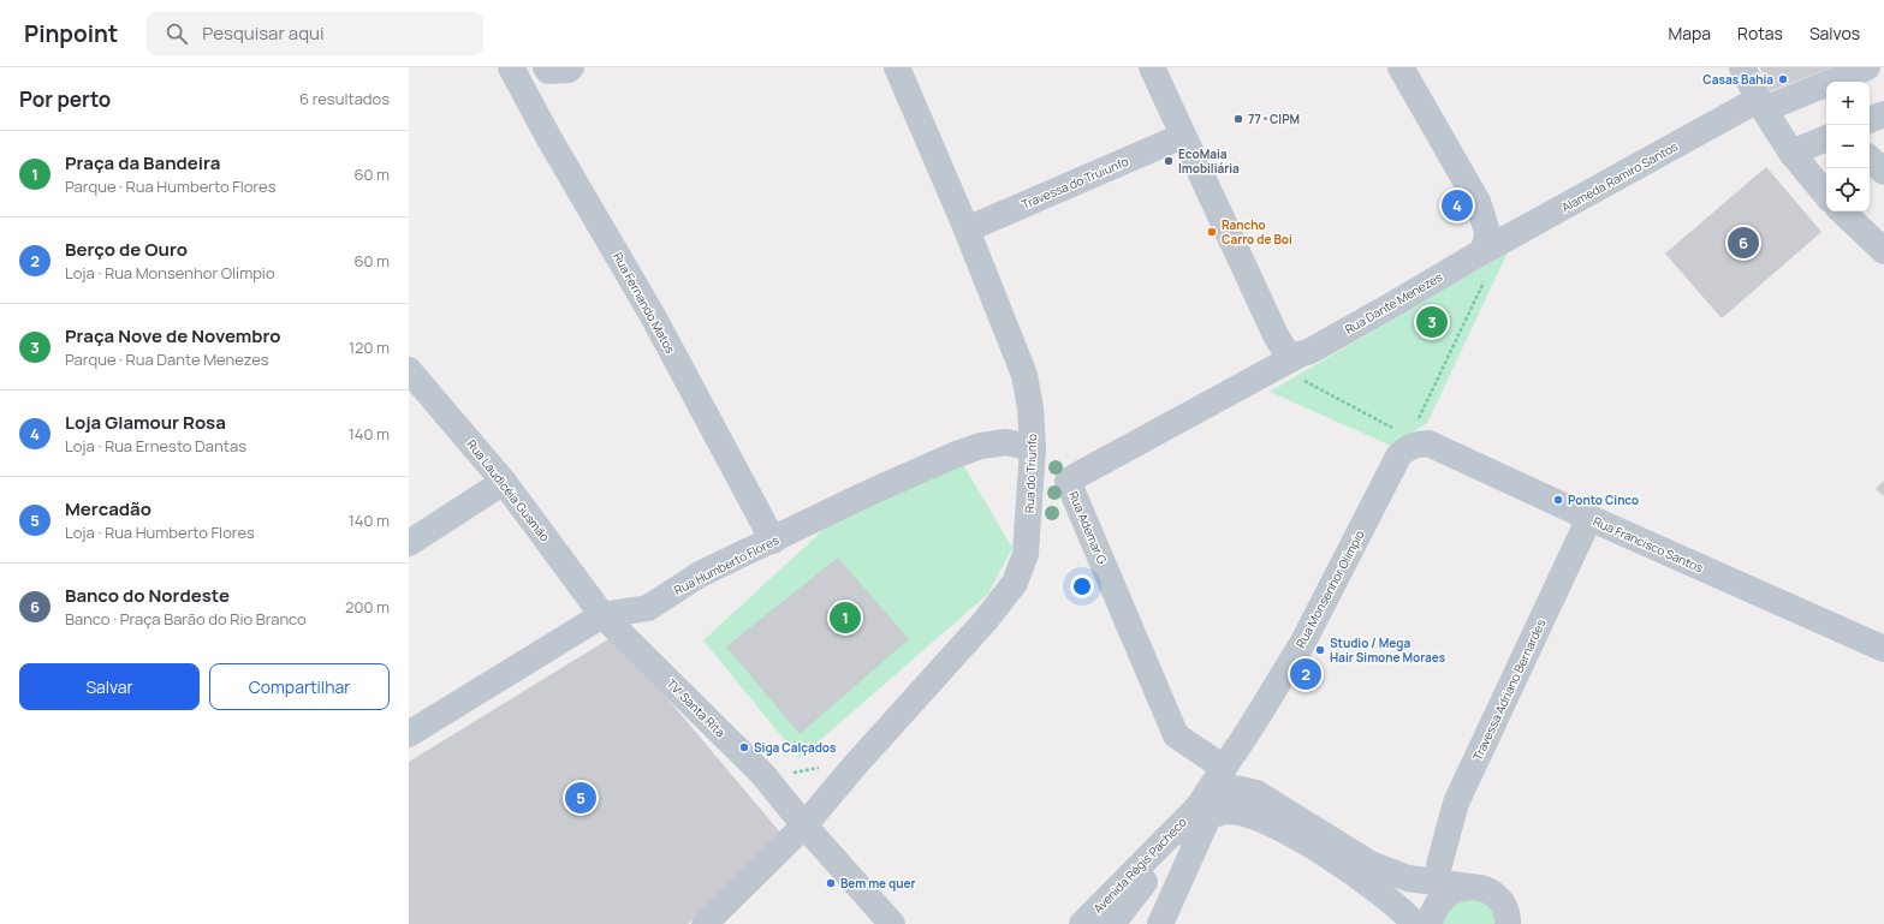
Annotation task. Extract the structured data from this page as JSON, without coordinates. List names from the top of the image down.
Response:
{
  "streets": {
    "street": [
      "Alameda Ramiro Santos",
      "Travessa do Truiunfo",
      "Rua Fernando Matos",
      "Rua Dante Menezes",
      "Rua do Triunfo",
      "Rua Laudicéia Gusmão",
      "Rua Ademar G",
      "Rua Francisco Santos",
      "Rua Humberto Flores",
      "Rua Monsenhor Olímpio",
      "Travessa Adriano Bernardes",
      "TV. Santa Rita",
      "Avenida Régis Pacheco"
    ]
  },
  "crossings": [
    ["Alameda Ramiro Santos", "Rua Dante Menezes"],
    ["Travessa do Truiunfo", "Rua do Triunfo"],
    ["Rua Fernando Matos", "Rua Humberto Flores"],
    ["Rua Dante Menezes", "Rua Ademar G"],
    ["Rua do Triunfo", "Rua Humberto Flores"],
    ["Rua do Triunfo", "TV. Santa Rita"],
    ["Rua Laudicéia Gusmão", "Rua Humberto Flores"],
    ["Rua Laudicéia Gusmão", "TV. Santa Rita"],
    ["Rua Ademar G", "Rua Monsenhor Olímpio"],
    ["Rua Francisco Santos", "Rua Monsenhor Olímpio"],
    ["Rua Francisco Santos", "Travessa Adriano Bernardes"],
    ["Rua Humberto Flores", "TV. Santa Rita"],
    ["Rua Monsenhor Olímpio", "Avenida Régis Pacheco"]
  ],
  "places": [
    "Casas Bahia",
    "77 ª CIPM",
    "EcoMaia Imobiliária",
    "Rancho Carro de Boi",
    "Ponto Cinco",
    "Studio / Mega Hair Simone Moraes",
    "Siga Calçados",
    "Bem me quer"
  ],
  "page": {
    "header": "Pinpoint",
    "search": "Pesquisar aqui",
    "nav": ["Mapa", "Rotas", "Salvos"],
    "heading": ["Por perto", "6 resultados"],
    "map_buttons": ["+", "−"],
    "list": [
      {
        "mark": "1",
        "name": "Praça da Bandeira",
        "note": "Parque · Rua Humberto Flores",
        "value": "60 m"
      },
      {
        "mark": "2",
        "name": "Berço de Ouro",
        "note": "Loja · Rua Monsenhor Olímpio",
        "value": "60 m"
      },
      {
        "mark": "3",
        "name": "Praça Nove de Novembro",
        "note": "Parque · Rua Dante Menezes",
        "value": "120 m"
      },
      {
        "mark": "4",
        "name": "Loja Glamour Rosa",
        "note": "Loja · Rua Ernesto Dantas",
        "value": "140 m"
      },
      {
        "mark": "5",
        "name": "Mercadão",
        "note": "Loja · Rua Humberto Flores",
        "value": "140 m"
      },
      {
        "mark": "6",
        "name": "Banco do Nordeste",
        "note": "Banco · Praça Barão do Rio Branco",
        "value": "200 m"
      }
    ],
    "pins": [
      "4",
      "6",
      "3",
      "1",
      "2",
      "5"
    ],
    "buttons": ["Salvar", "Compartilhar"]
  }
}
